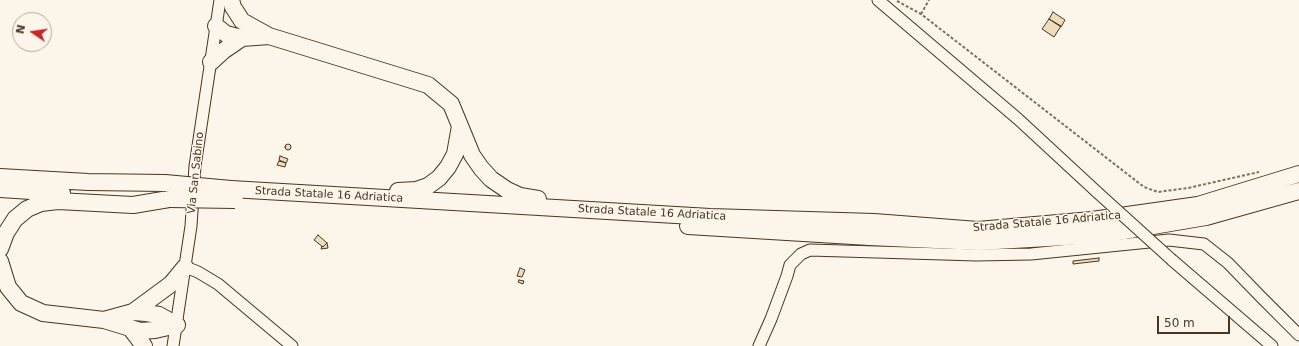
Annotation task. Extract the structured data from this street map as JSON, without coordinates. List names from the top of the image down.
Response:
{
  "streets": {
    "highway": ["Strada Statale 16 Adriatica"],
    "street": ["Via San Sabino"]
  },
  "scale_bar": "50 m",
  "north": "left"
}
